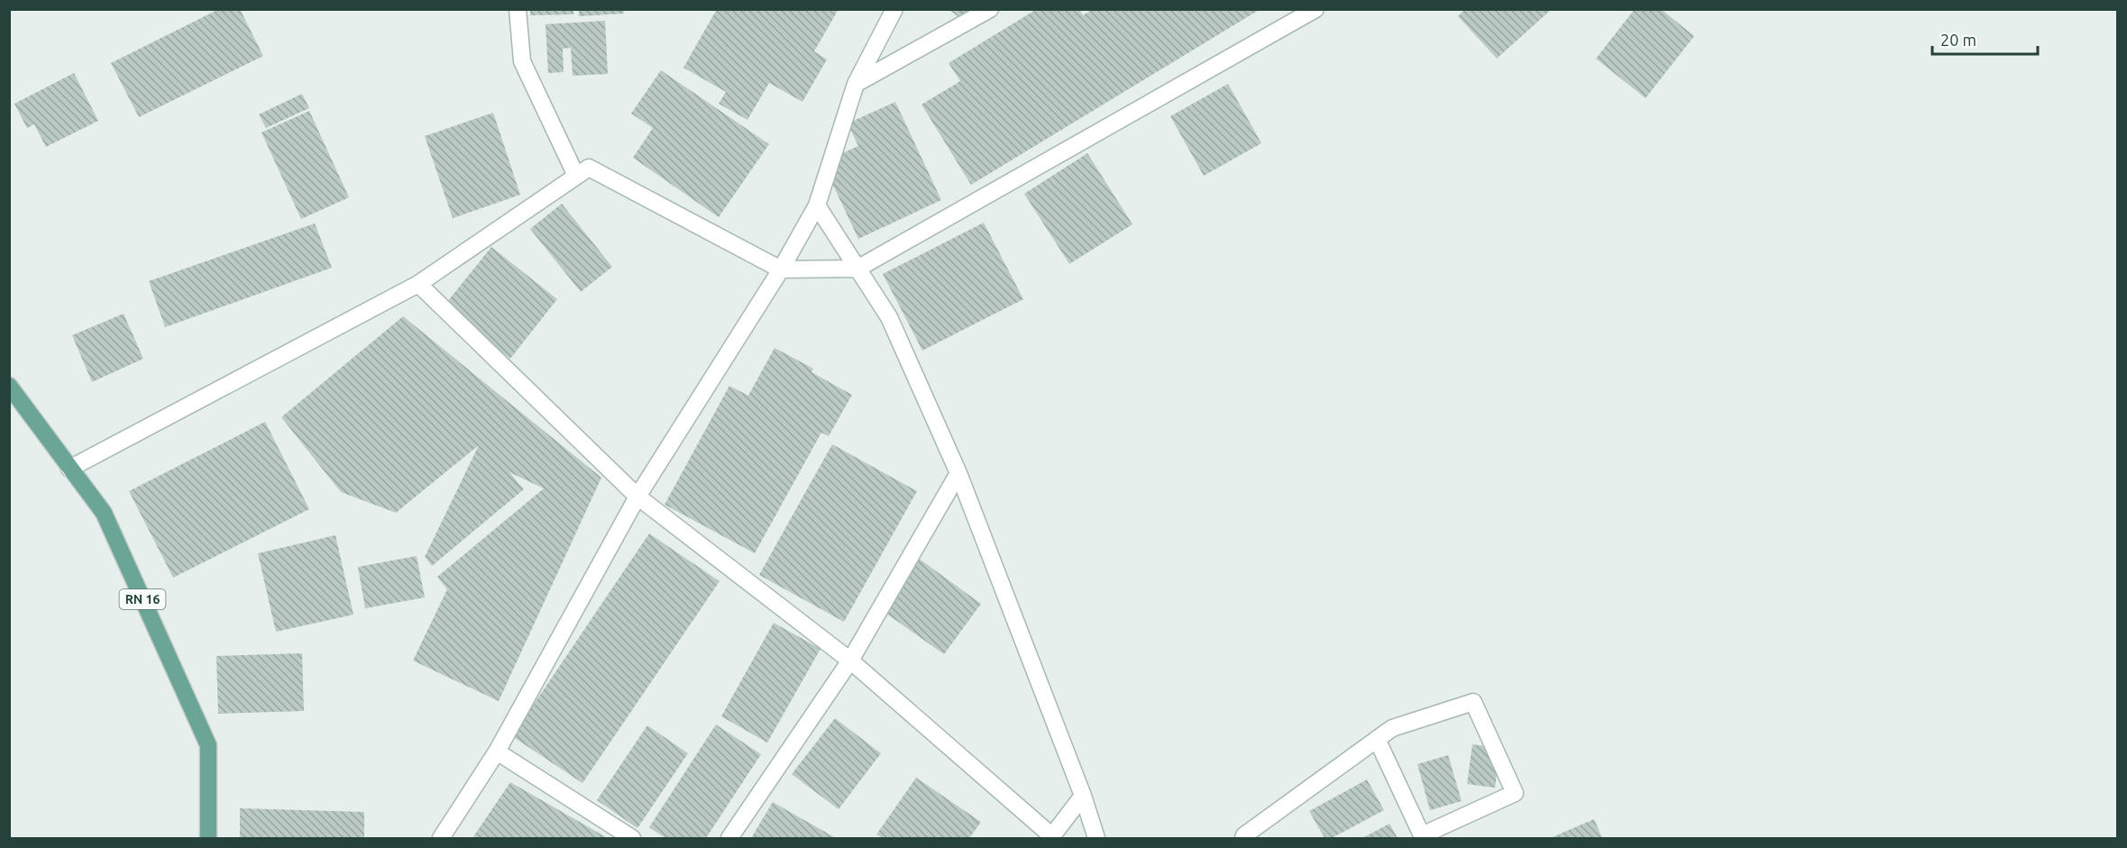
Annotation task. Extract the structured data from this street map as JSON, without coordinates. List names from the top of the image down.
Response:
{
  "streets": {
    "main road": ["RN 16"]
  },
  "scale_bar": "20 m"
}
